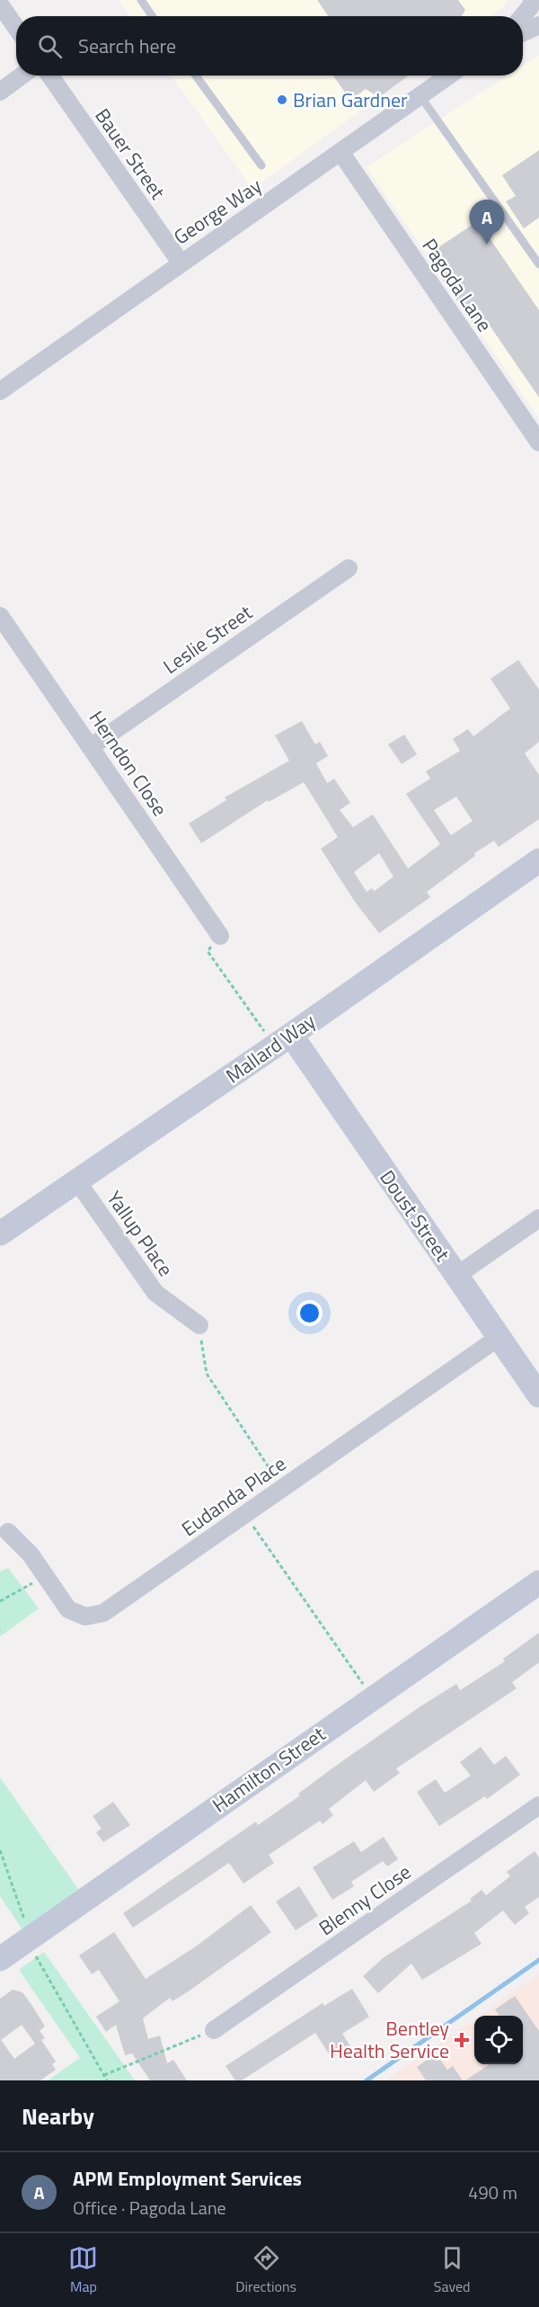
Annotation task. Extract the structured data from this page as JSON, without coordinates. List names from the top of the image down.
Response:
{
  "streets": {
    "street": [
      "Bauer Street",
      "George Way",
      "Pagoda Lane",
      "Leslie Street",
      "Herndon Close",
      "Mallard Way",
      "Doust Street",
      "Yallup Place",
      "Eudanda Place",
      "Hamilton Street",
      "Blenny Close"
    ]
  },
  "crossings": [
    ["Bauer Street", "George Way"],
    ["George Way", "Pagoda Lane"],
    ["Leslie Street", "Herndon Close"],
    ["Mallard Way", "Doust Street"],
    ["Mallard Way", "Yallup Place"],
    ["Doust Street", "Eudanda Place"]
  ],
  "places": {
    "other": ["Brian Gardner"],
    "health": ["Bentley Health Service"]
  },
  "page": {
    "search": "Search here",
    "pins": "A",
    "heading": "Nearby",
    "list": [
      {
        "mark": "A",
        "name": "APM Employment Services",
        "note": "Office · Pagoda Lane",
        "value": "490 m"
      }
    ],
    "nav": ["Map", "Directions", "Saved"]
  }
}
